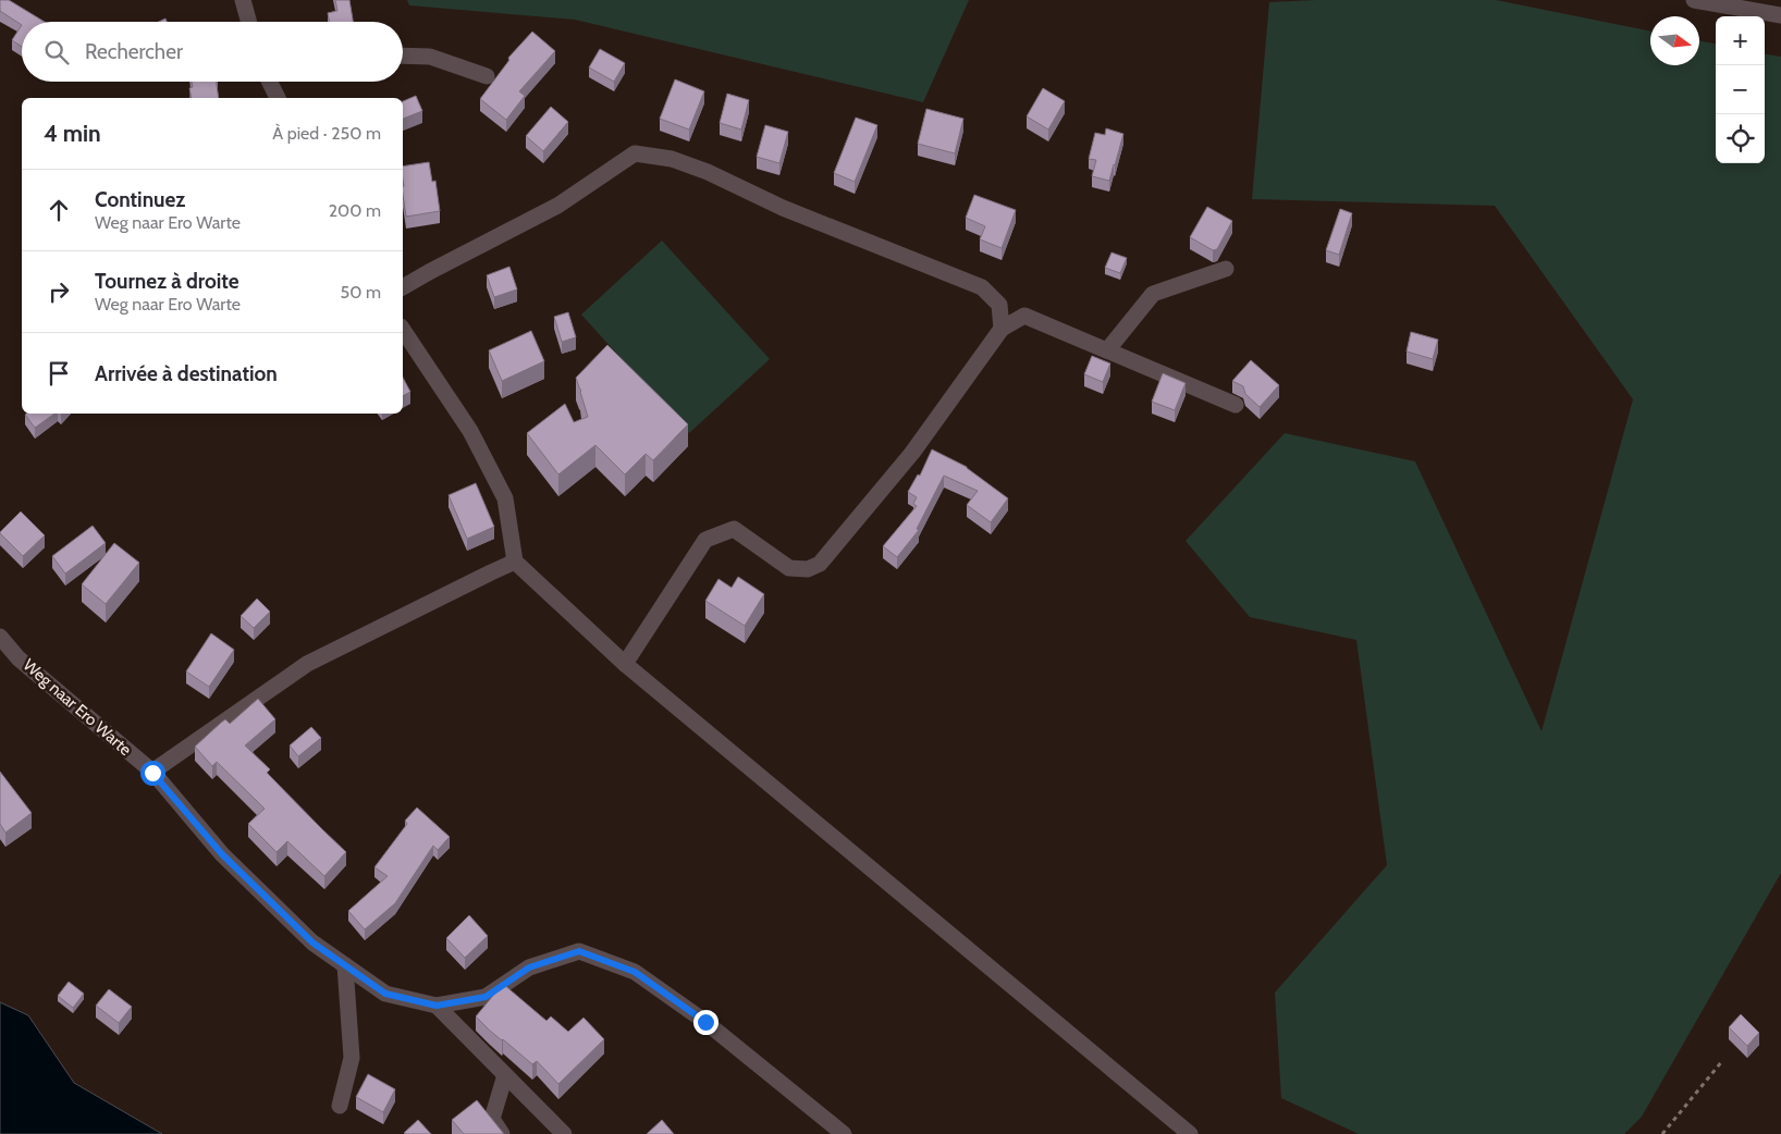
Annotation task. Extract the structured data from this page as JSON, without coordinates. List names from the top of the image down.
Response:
{
  "streets": {
    "street": ["Weg naar Ero Warte"]
  },
  "north": "right",
  "page": {
    "map_buttons": ["+", "−"],
    "search": "Rechercher",
    "heading": ["4 min", "À pied · 250 m"],
    "list": [
      ["Continuez", "Weg naar Ero Warte", "200 m"],
      ["Tournez à droite", "Weg naar Ero Warte", "50 m"],
      "Arrivée à destination"
    ]
  }
}
